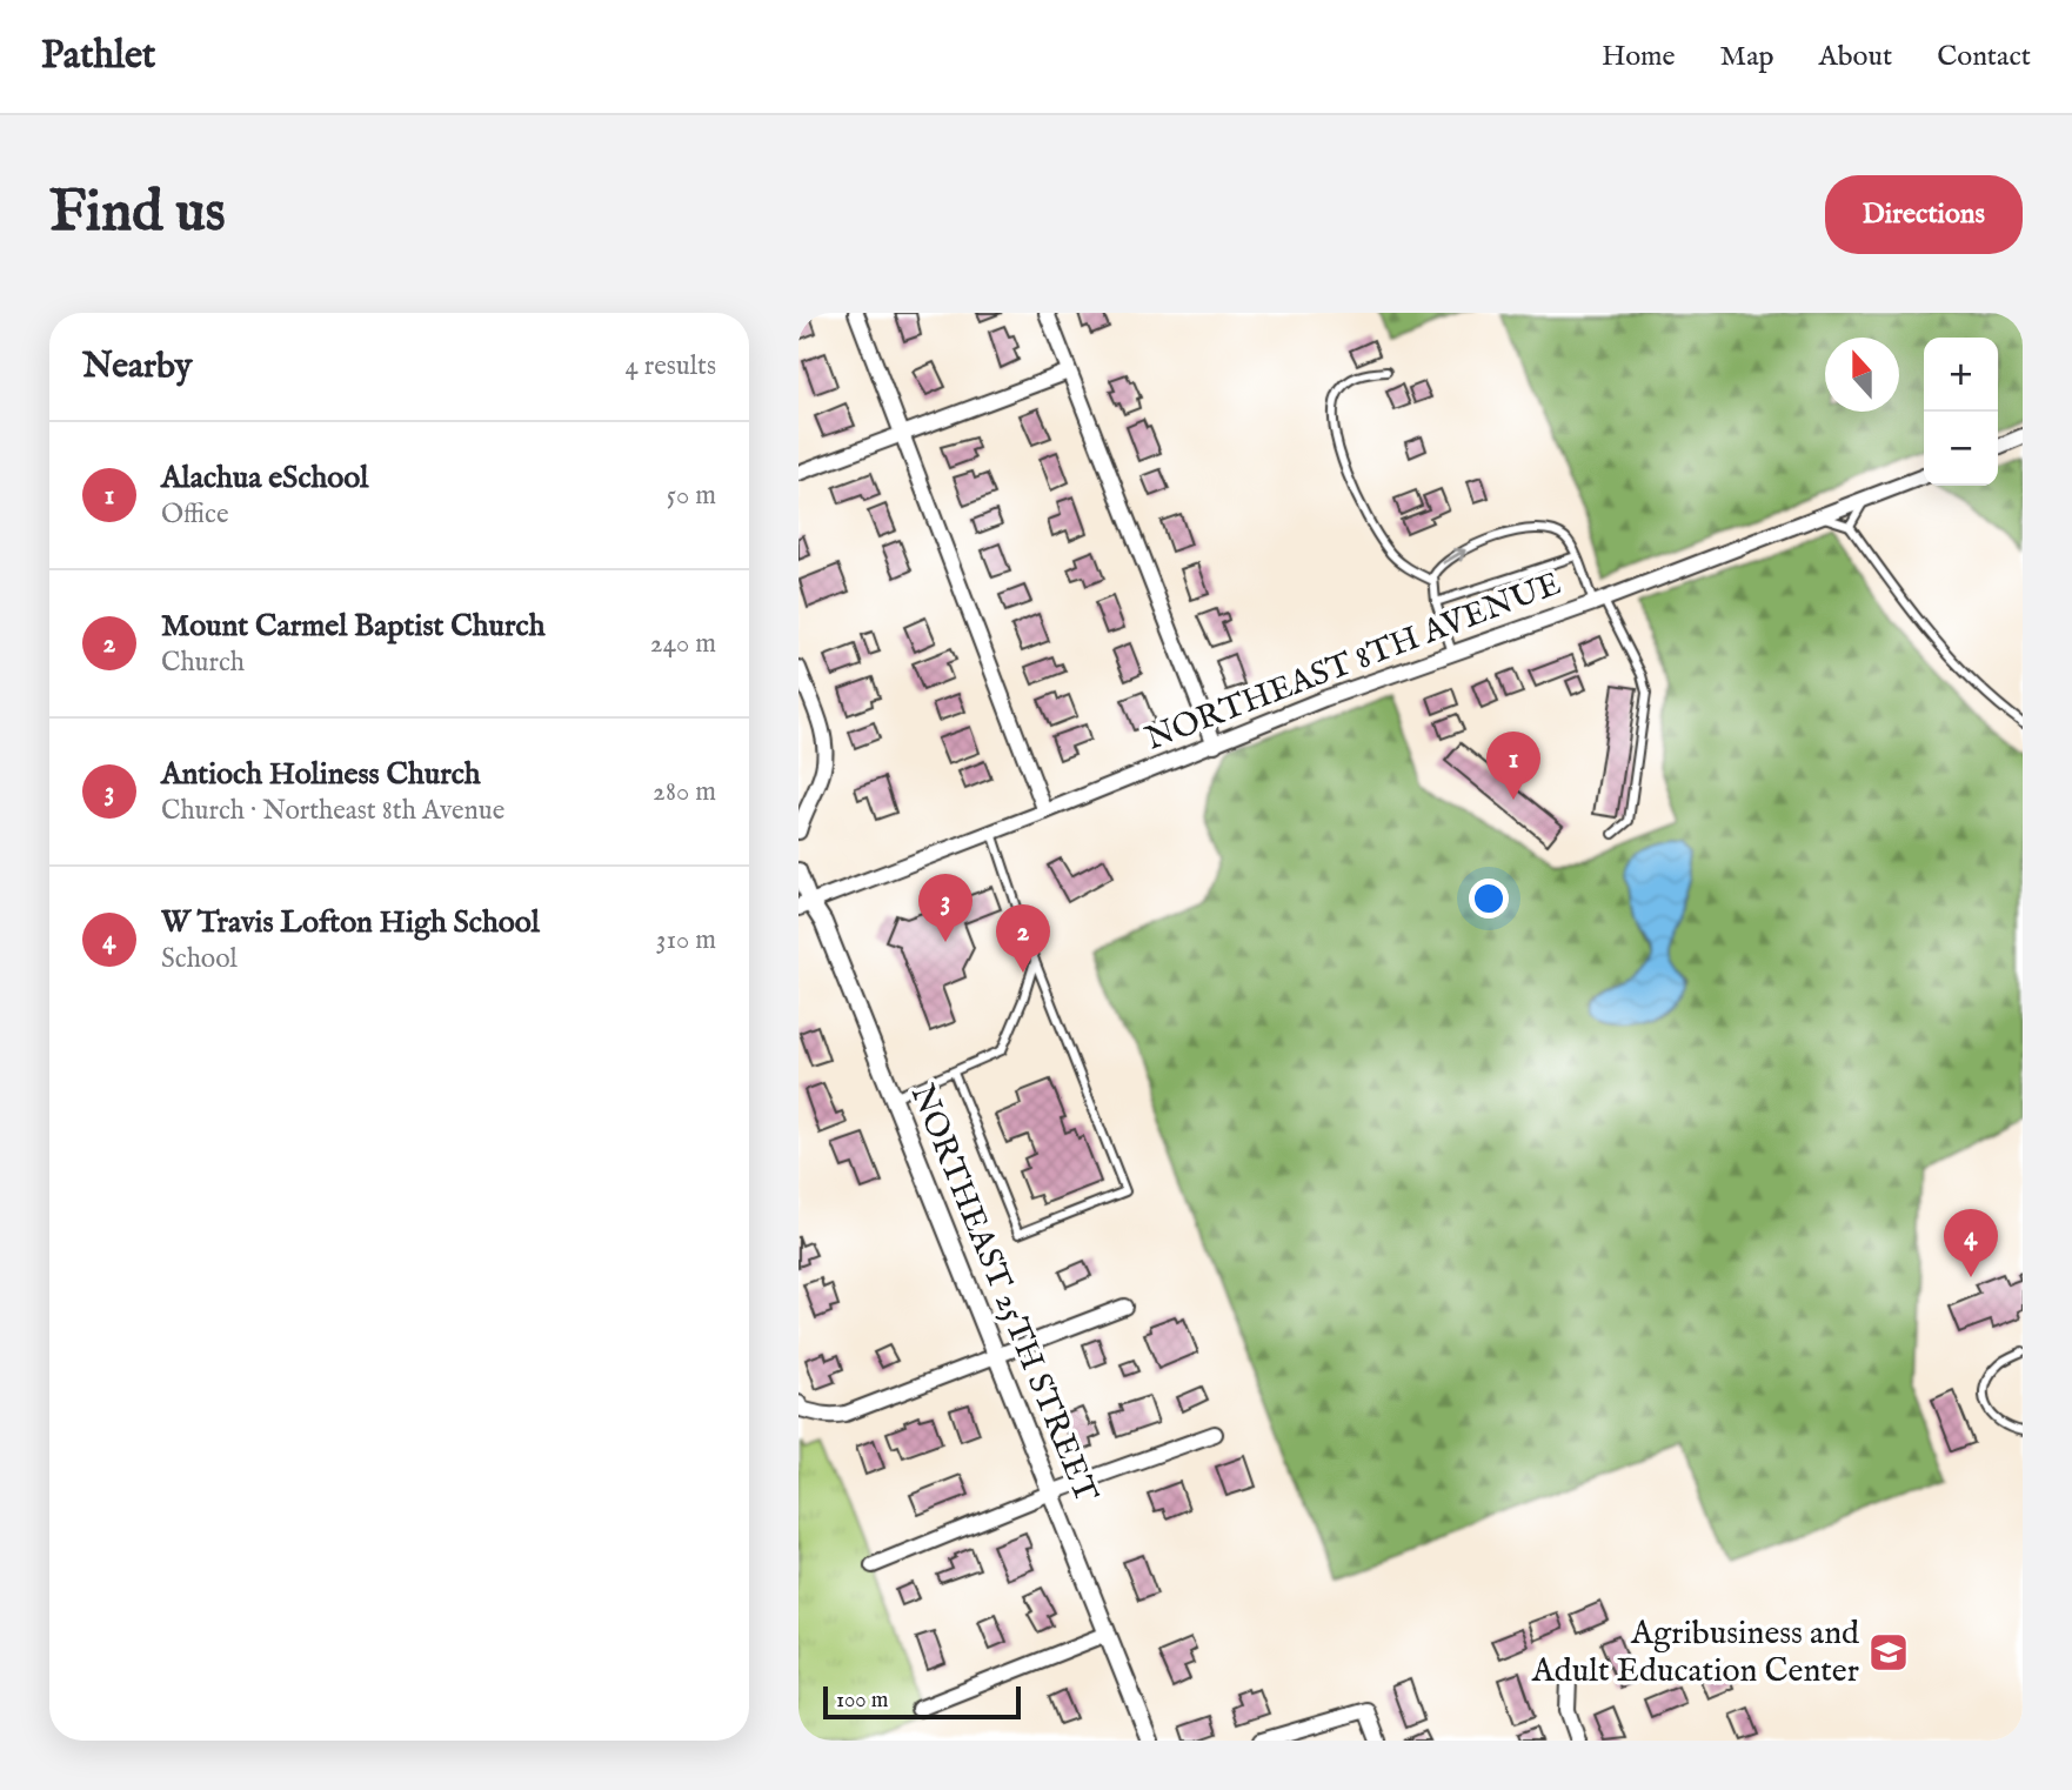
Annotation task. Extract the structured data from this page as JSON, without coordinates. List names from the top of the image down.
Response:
{
  "streets": {
    "street": ["NORTHEAST 8TH AVENUE", "NORTHEAST 25TH STREET"]
  },
  "crossings": [
    ["NORTHEAST 8TH AVENUE", "NORTHEAST 25TH STREET"]
  ],
  "places": {
    "school or university": ["Agribusiness and Adult Education Center"]
  },
  "scale_bar": "100 m",
  "north": "top",
  "page": {
    "header": "Pathlet",
    "nav": [
      "Home",
      "Map",
      "About",
      "Contact"
    ],
    "buttons": "Directions",
    "title": "Find us",
    "heading": ["Nearby", "4 results"],
    "map_buttons": ["+", "−"],
    "list": [
      {
        "mark": "1",
        "name": "Alachua eSchool",
        "note": "Office",
        "value": "50 m"
      },
      {
        "mark": "2",
        "name": "Mount Carmel Baptist Church",
        "note": "Church",
        "value": "240 m"
      },
      {
        "mark": "3",
        "name": "Antioch Holiness Church",
        "note": "Church · Northeast 8th Avenue",
        "value": "280 m"
      },
      {
        "mark": "4",
        "name": "W Travis Lofton High School",
        "note": "School",
        "value": "310 m"
      }
    ],
    "pins": [
      "1",
      "3",
      "2",
      "4"
    ],
    "scale": "100 m"
  }
}
